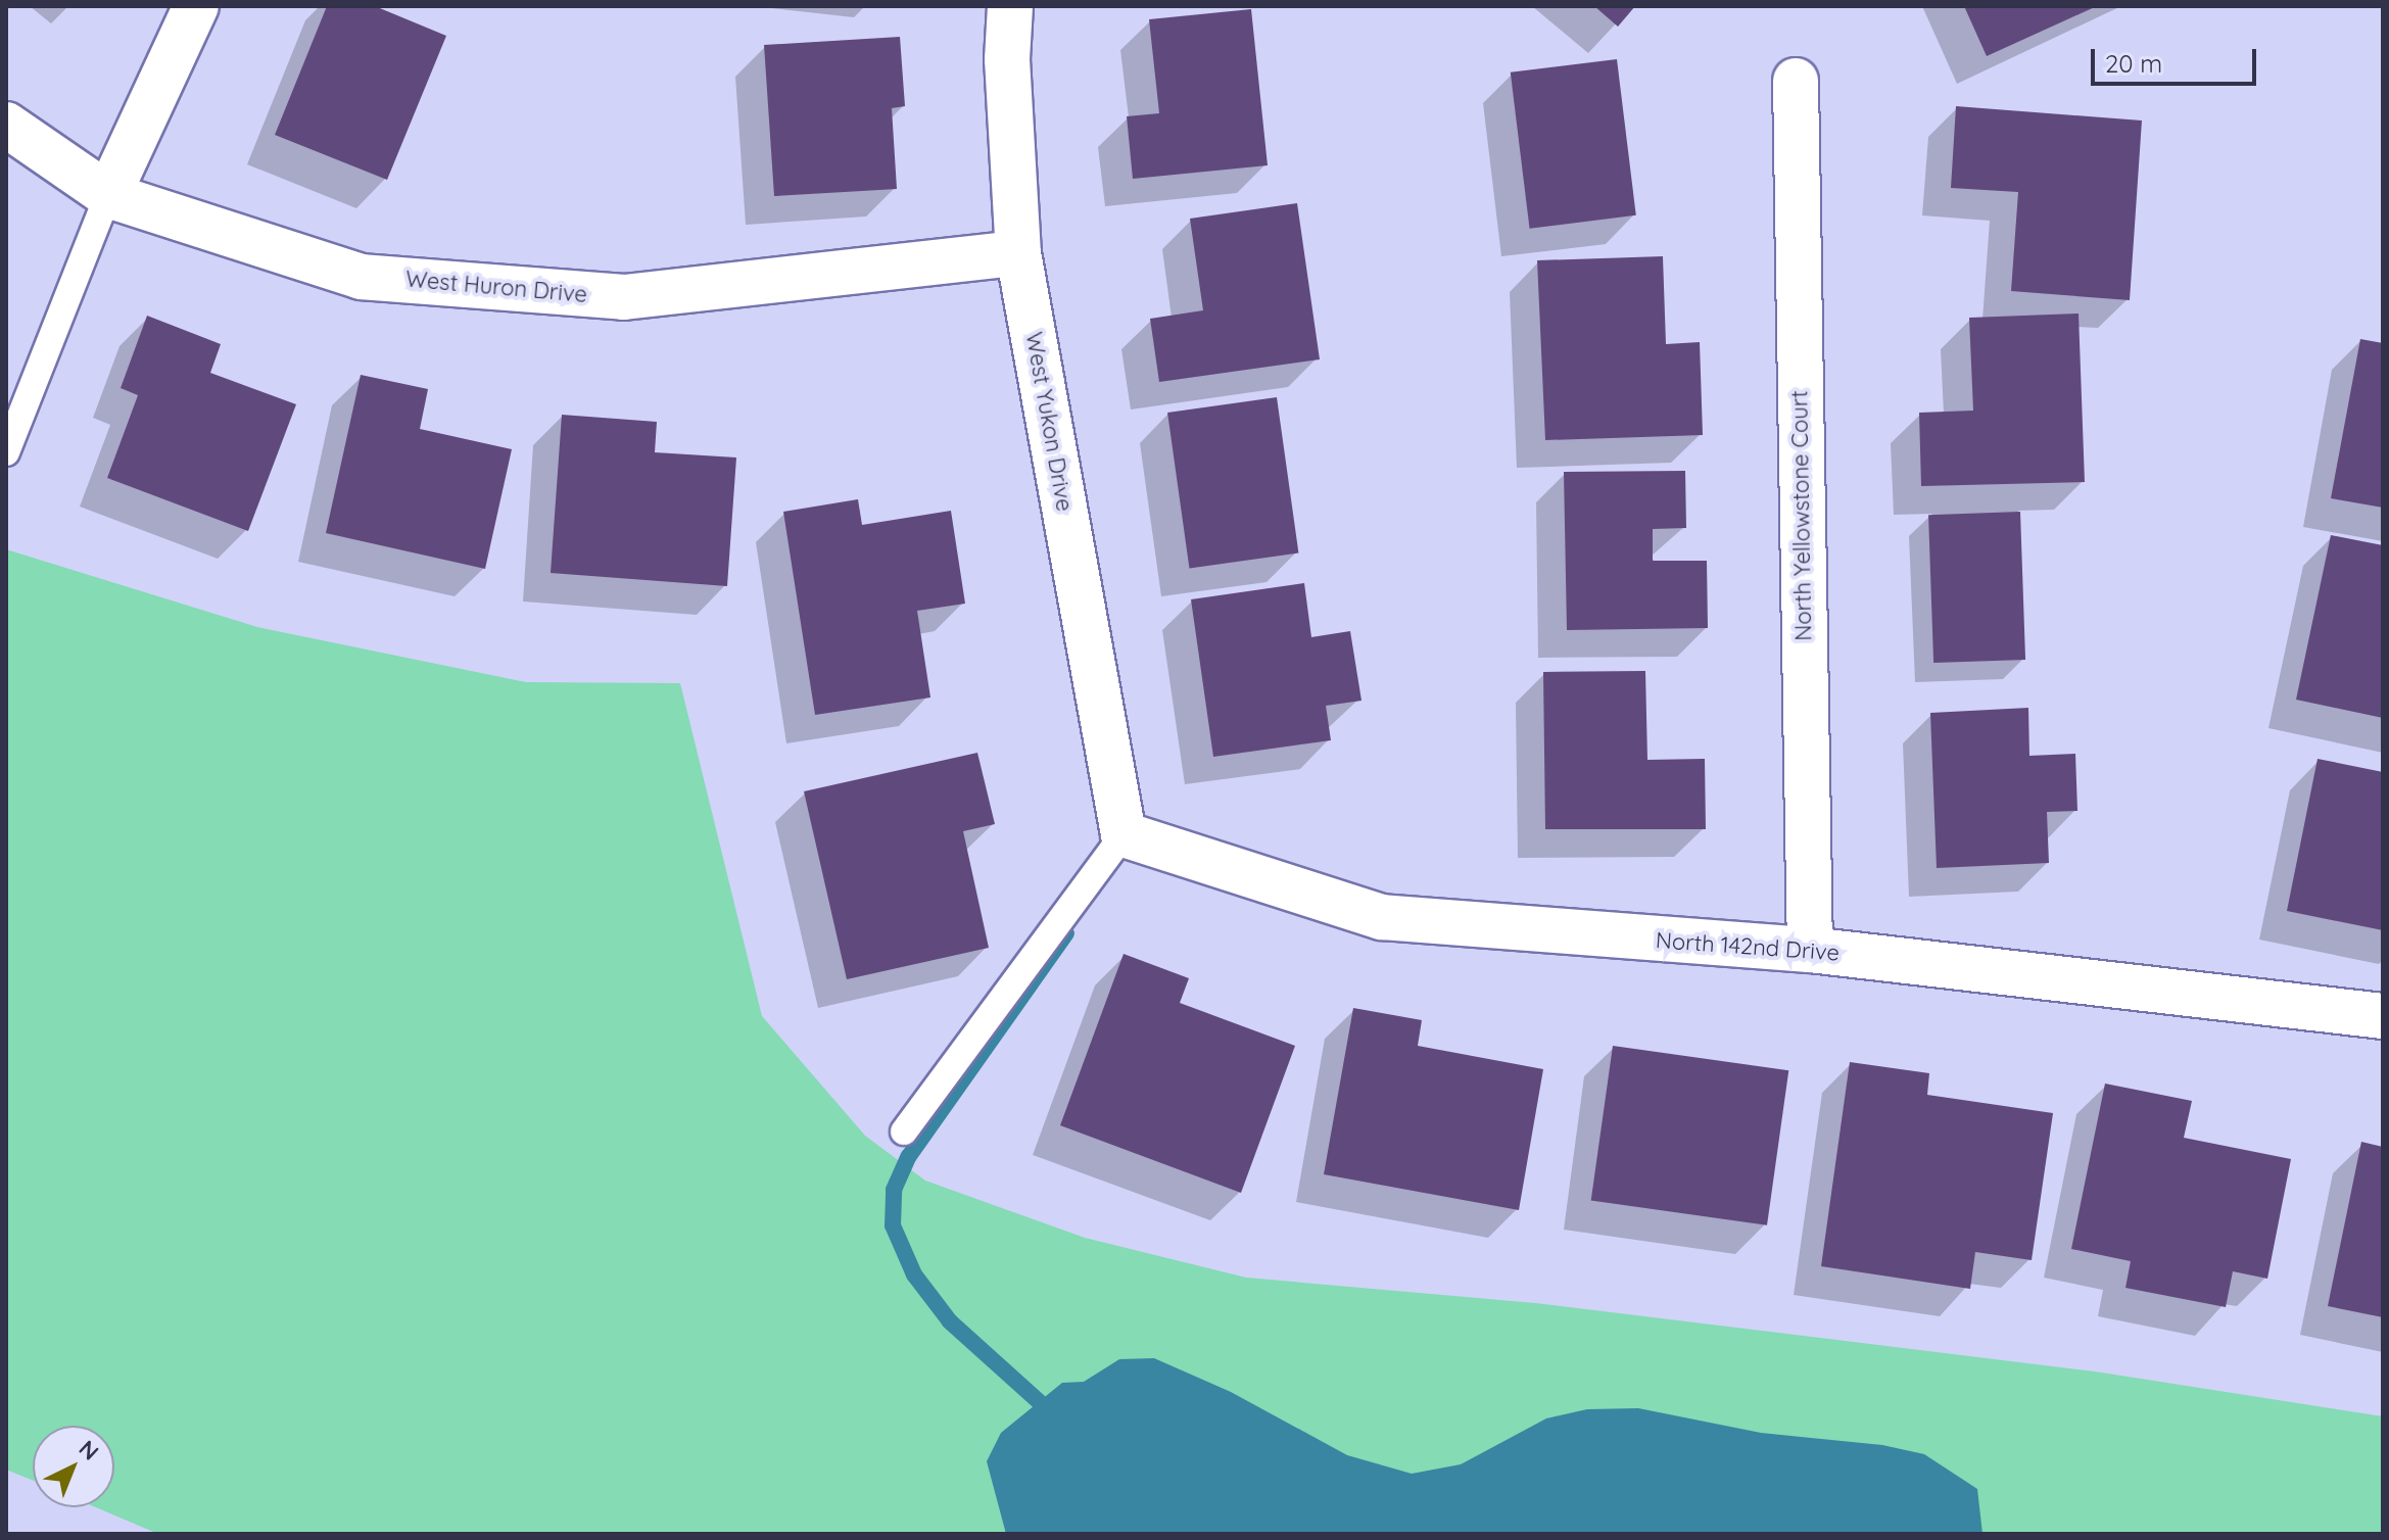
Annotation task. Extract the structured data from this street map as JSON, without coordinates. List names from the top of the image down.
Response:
{
  "streets": {
    "street": [
      "West Huron Drive",
      "West Yukon Drive",
      "North Yellowstone Court",
      "North 142nd Drive"
    ]
  },
  "crossings": [
    ["West Huron Drive", "West Yukon Drive"],
    ["West Yukon Drive", "North 142nd Drive"],
    ["North Yellowstone Court", "North 142nd Drive"]
  ],
  "scale_bar": "20 m",
  "north": "top right"
}
